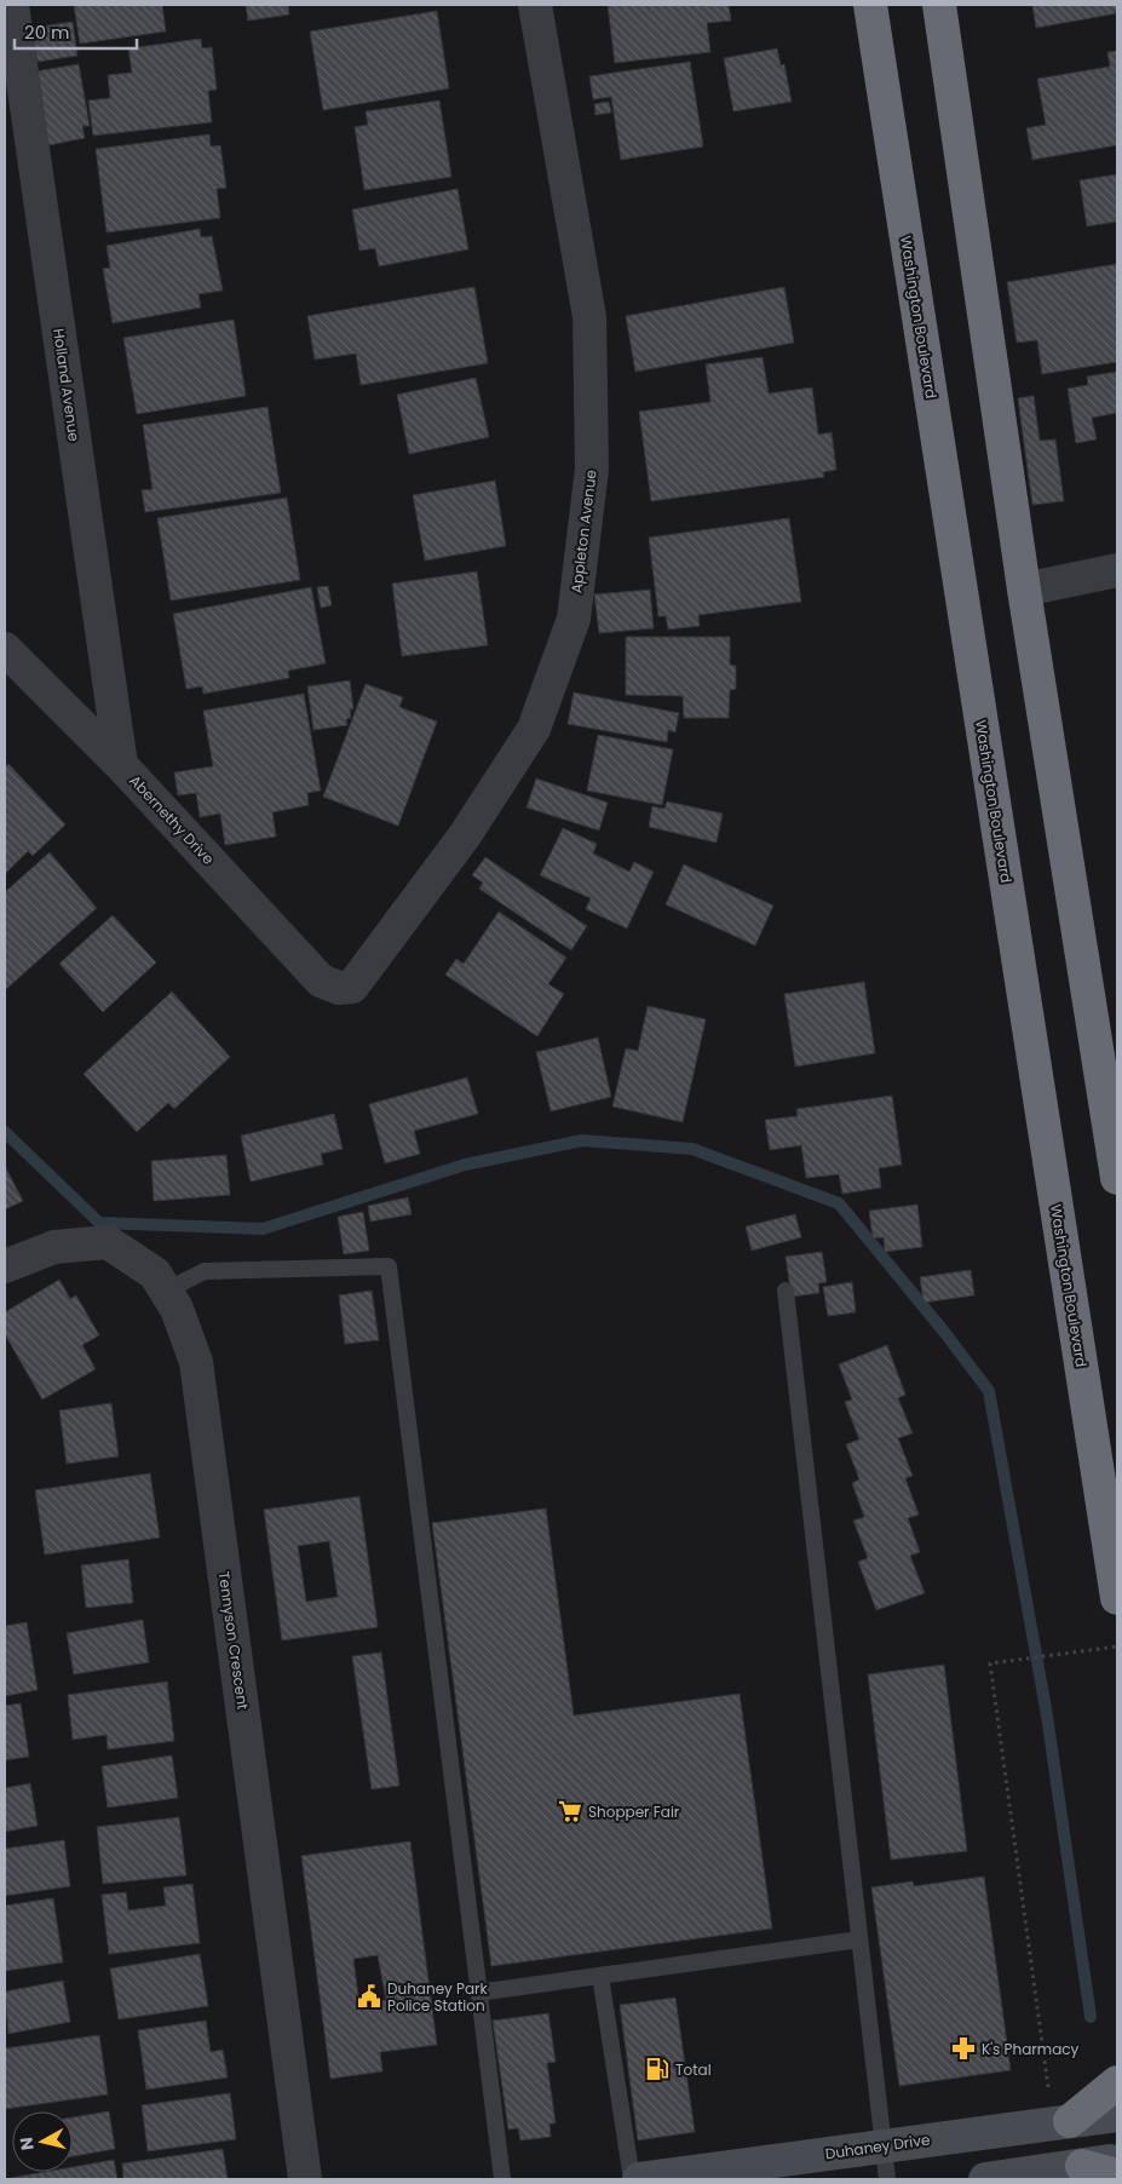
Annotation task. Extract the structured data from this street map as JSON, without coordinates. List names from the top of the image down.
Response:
{
  "streets": {
    "highway": ["Washington Boulevard"],
    "street": [
      "Holland Avenue",
      "Appleton Avenue",
      "Abernethy Drive",
      "Tennyson Crescent",
      "Duhaney Drive"
    ]
  },
  "crossings": [
    ["Holland Avenue", "Abernethy Drive"],
    ["Appleton Avenue", "Abernethy Drive"]
  ],
  "places": {
    "supermarket": ["Shopper Fair"],
    "public building": ["Duhaney Park Police Station"],
    "pharmacy": ["K's Pharmacy"],
    "fuel station": ["Total"]
  },
  "scale_bar": "20 m",
  "north": "left"
}
